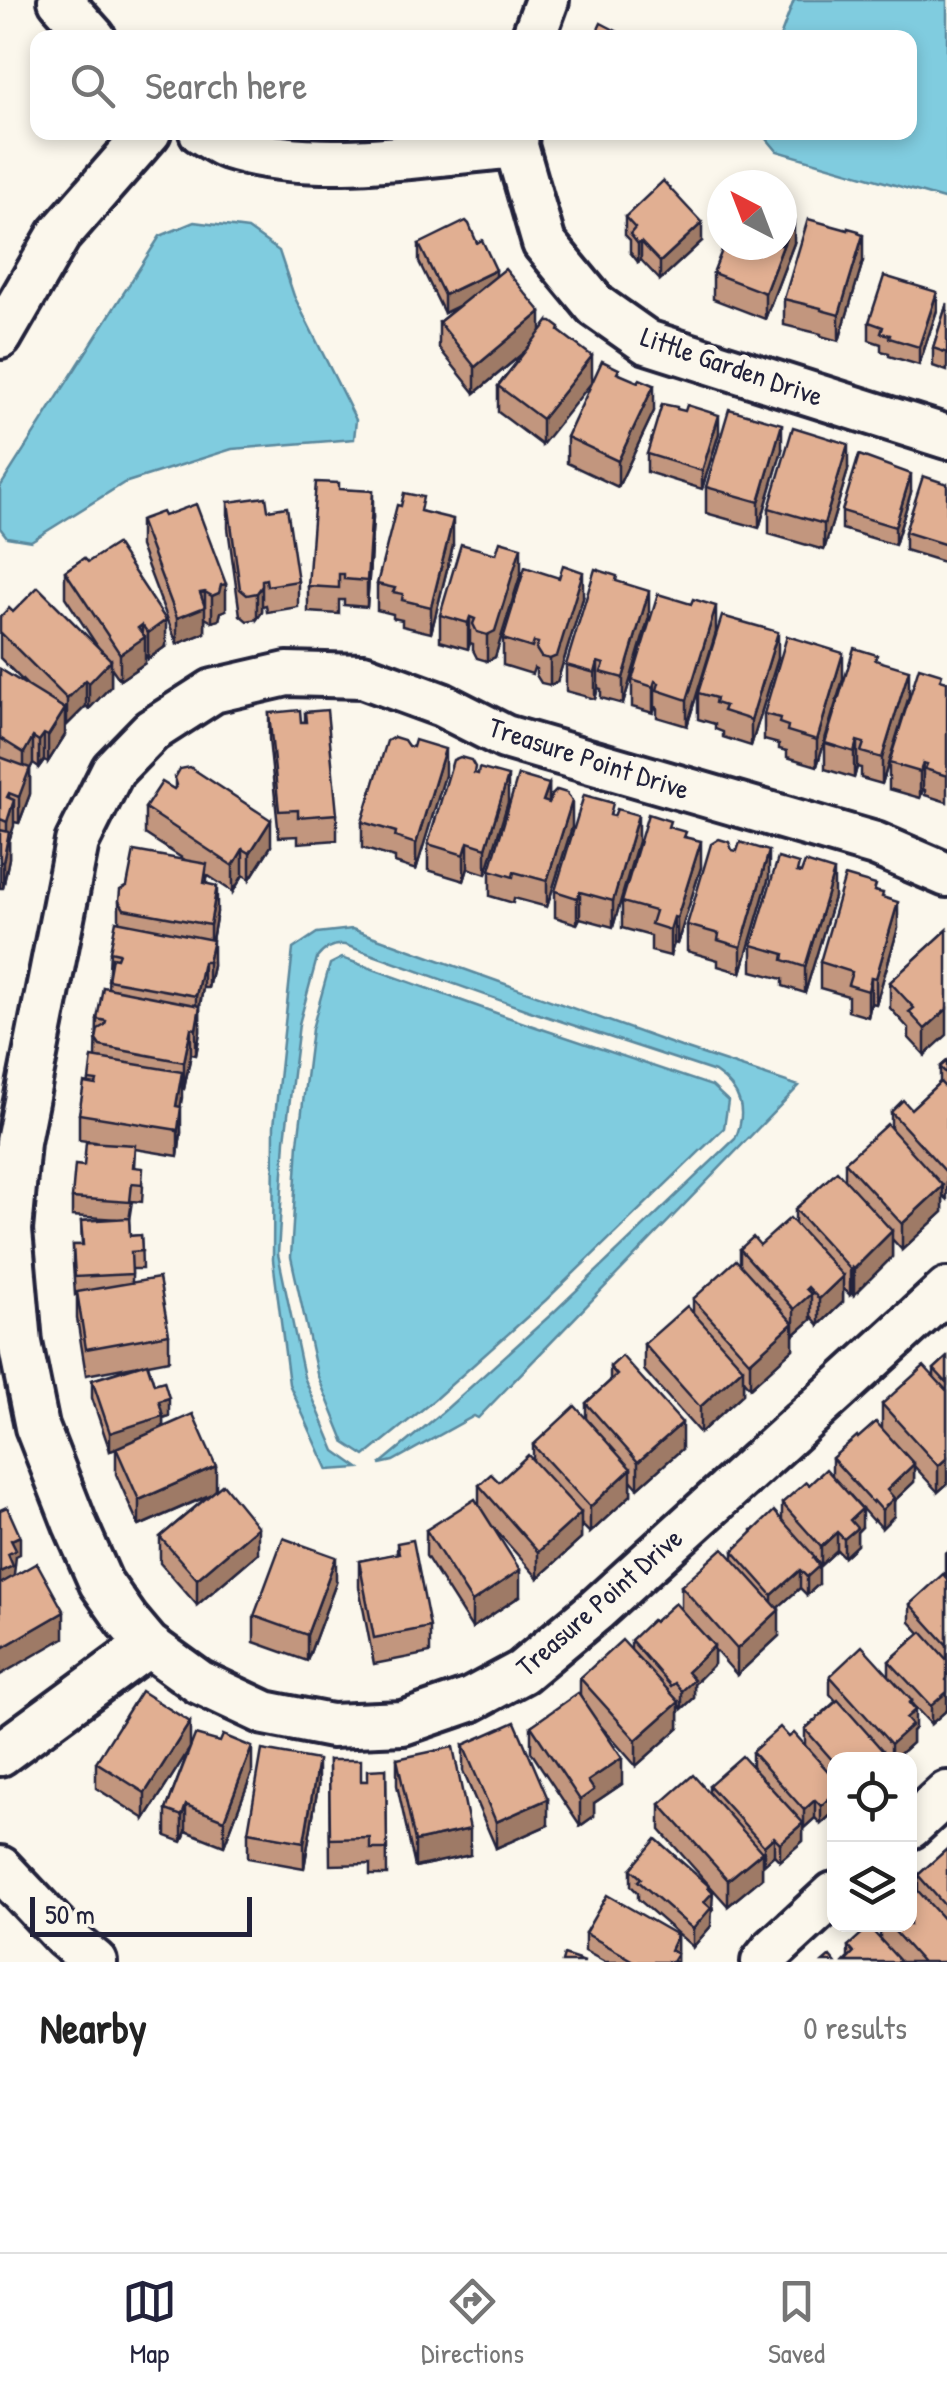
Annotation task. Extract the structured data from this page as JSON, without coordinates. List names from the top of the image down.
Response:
{
  "streets": {
    "street": ["Little Garden Drive", "Treasure Point Drive"]
  },
  "scale_bar": "50 m",
  "north": "top left",
  "page": {
    "search": "Search here",
    "scale": "50 m",
    "heading": ["Nearby", "0 results"],
    "nav": ["Map", "Directions", "Saved"]
  }
}
